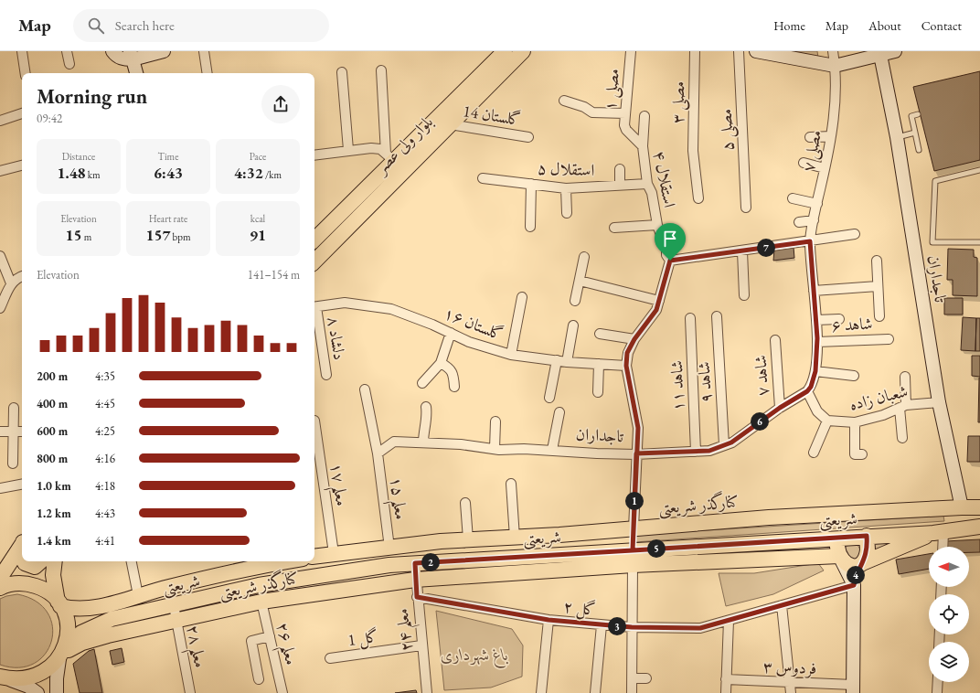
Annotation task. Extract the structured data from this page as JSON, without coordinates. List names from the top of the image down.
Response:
{
  "streets": {
    "main road": [
      "بلوار ولی عصر",
      "تاجداران",
      "کنارگذر شریعتی",
      "شریعتی"
    ],
    "street": [
      "مصلی ۱",
      "مصلی ۳",
      "گلستان 14",
      "مصلی ۵",
      "مصلی ۷",
      "استقلال ۵",
      "استقلال ۴",
      "گلستان ۱۶",
      "شاهد ۶",
      "دلشاد ۸",
      "شاهد ۷",
      "شاهد ۹",
      "شاهد ۱۱",
      "شعبان زاده",
      "معلم ۱۷",
      "معلم ۱۵",
      "گل ۲",
      "معلم ۲۴",
      "گل 1",
      "معلم ۲۶",
      "معلم ۲۸",
      "فردوس ۳"
    ]
  },
  "crossings": [
    ["مصلی ۱", "استقلال ۴"],
    ["گلستان 14", "بلوار ولی عصر"],
    ["مصلی ۷", "تاجداران"],
    ["مصلی ۷", "شاهد ۶"],
    ["استقلال ۵", "استقلال ۴"],
    ["تاجداران", "شاهد ۷"],
    ["تاجداران", "شاهد ۹"],
    ["تاجداران", "شاهد ۱۱"],
    ["تاجداران", "شعبان زاده"],
    ["تاجداران", "معلم ۱۵"],
    ["تاجداران", "کنارگذر شریعتی"],
    ["معلم ۱۷", "کنارگذر شریعتی"],
    ["معلم ۱۵", "کنارگذر شریعتی"],
    ["کنارگذر شریعتی", "معلم ۲۴"],
    ["کنارگذر شریعتی", "معلم ۲۶"],
    ["کنارگذر شریعتی", "معلم ۲۸"],
    ["شریعتی", "معلم ۲۴"],
    ["شریعتی", "معلم ۲۸"],
    ["گل ۲", "معلم ۲۴"],
    ["معلم ۲۴", "گل 1"]
  ],
  "parks": ["باغ شهرداری"],
  "north": "left",
  "page": {
    "header": "Map",
    "search": "Search here",
    "nav": [
      "Home",
      "Map",
      "About",
      "Contact"
    ],
    "heading": ["Morning run", "09:42"],
    "stats": [
      ["Distance", "1.48 km"],
      ["Time", "6:43"],
      ["Pace", "4:32 /km"],
      ["Elevation", "15 m"],
      ["Heart rate", "157 bpm"],
      ["kcal", "91"]
    ],
    "pins": [
      "7",
      "6",
      "1",
      "5",
      "2",
      "4",
      "3"
    ],
    "chart": ["Elevation", "141–154 m"],
    "list": [
      {
        "name": "200 m",
        "note": "4:35"
      },
      {
        "name": "400 m",
        "note": "4:45"
      },
      {
        "name": "600 m",
        "note": "4:25"
      },
      {
        "name": "800 m",
        "note": "4:16"
      },
      {
        "name": "1.0 km",
        "note": "4:18"
      },
      {
        "name": "1.2 km",
        "note": "4:43"
      },
      {
        "name": "1.4 km",
        "note": "4:41"
      }
    ]
  }
}
